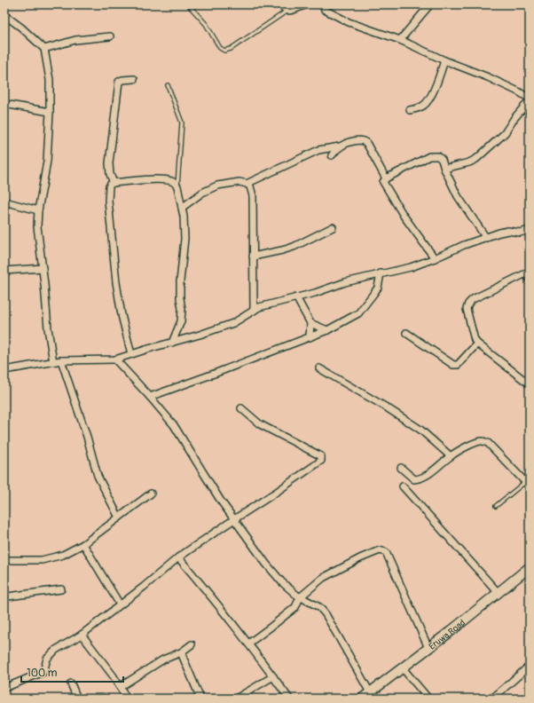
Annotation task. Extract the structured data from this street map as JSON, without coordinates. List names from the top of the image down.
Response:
{
  "streets": {
    "main road": ["Eruwa Road"]
  },
  "scale_bar": "100 m"
}
